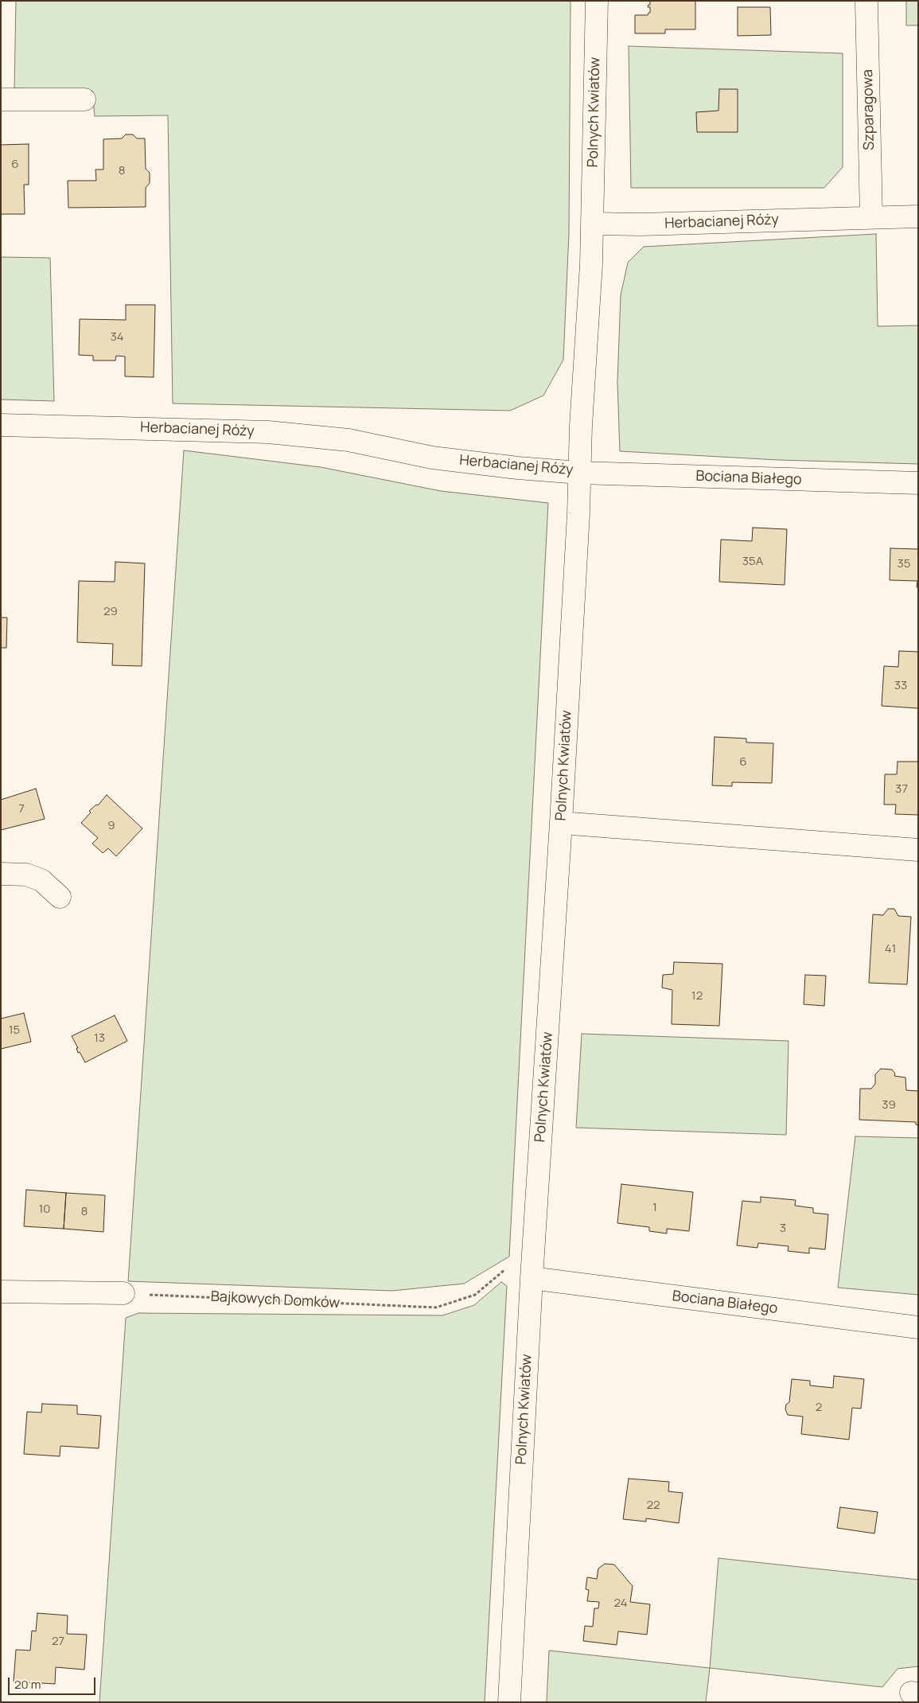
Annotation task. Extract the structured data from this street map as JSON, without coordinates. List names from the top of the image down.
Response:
{
  "streets": {
    "street": [
      "Szparagowa",
      "Polnych Kwiatów",
      "Herbacianej Róży",
      "Bociana Białego"
    ],
    "path": ["Bajkowych Domków"]
  },
  "crossings": [
    ["Szparagowa", "Herbacianej Róży"],
    ["Polnych Kwiatów", "Herbacianej Róży"],
    ["Polnych Kwiatów", "Bociana Białego"],
    ["Polnych Kwiatów", "Bajkowych Domków"],
    ["Herbacianej Róży", "Bociana Białego"]
  ],
  "house_numbers": [
    "6",
    "8",
    "34",
    "35A",
    "35",
    "29",
    "33",
    "6",
    "37",
    "7",
    "9",
    "41",
    "12",
    "15",
    "13",
    "39",
    "1",
    "10",
    "8",
    "3",
    "2",
    "22",
    "24",
    "27"
  ],
  "scale_bar": "20 m"
}
